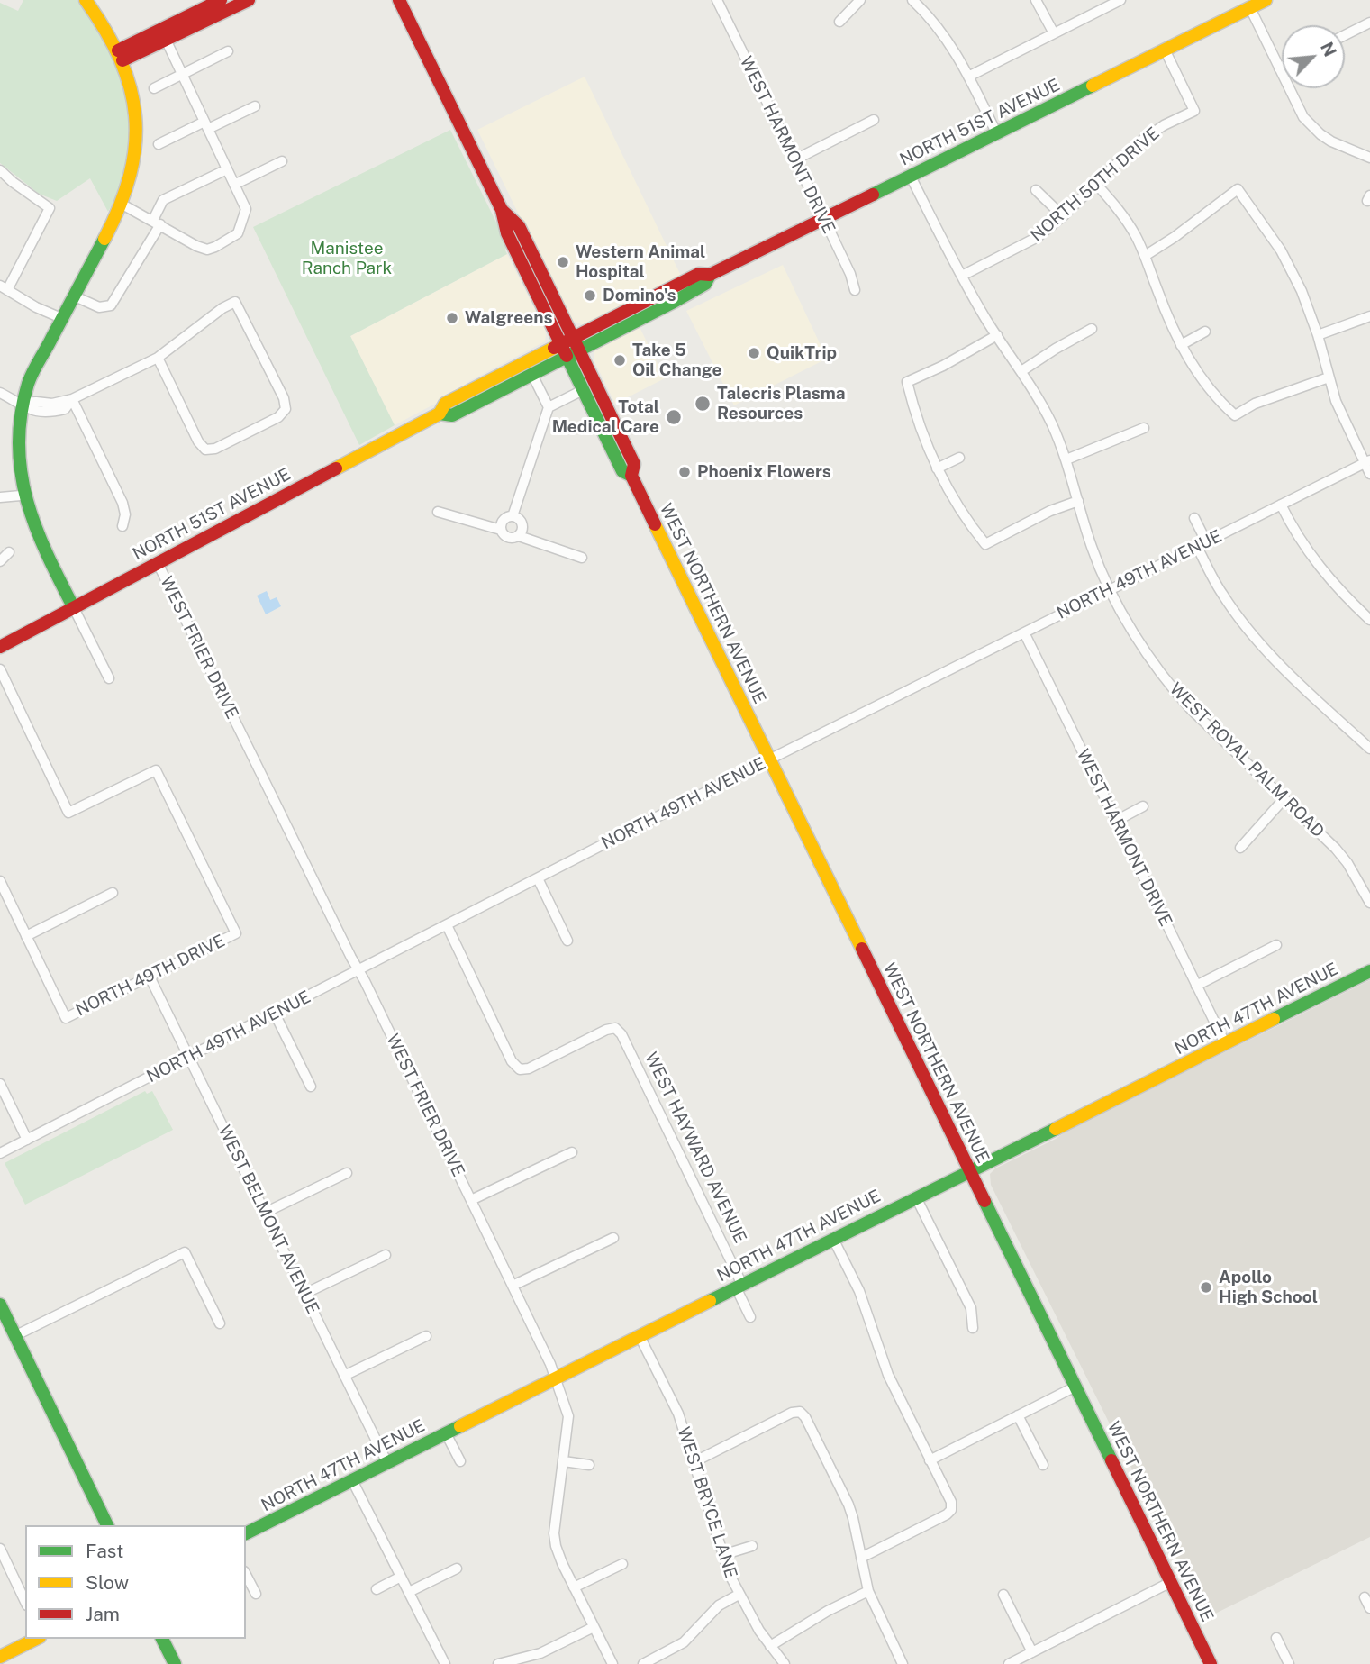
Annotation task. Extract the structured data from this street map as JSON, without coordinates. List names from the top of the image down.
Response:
{
  "streets": {
    "main road": ["NORTH 51ST AVENUE", "WEST NORTHERN AVENUE", "NORTH 47TH AVENUE"],
    "street": [
      "WEST HARMONT DRIVE",
      "NORTH 50TH DRIVE",
      "NORTH 49TH AVENUE",
      "WEST FRIER DRIVE",
      "WEST ROYAL PALM ROAD",
      "NORTH 49TH DRIVE",
      "WEST HAYWARD AVENUE",
      "WEST BELMONT AVENUE",
      "WEST BRYCE LANE"
    ]
  },
  "crossings": [
    ["NORTH 51ST AVENUE", "WEST HARMONT DRIVE"],
    ["NORTH 51ST AVENUE", "NORTH 50TH DRIVE"],
    ["NORTH 51ST AVENUE", "WEST NORTHERN AVENUE"],
    ["NORTH 51ST AVENUE", "WEST FRIER DRIVE"],
    ["NORTH 51ST AVENUE", "WEST ROYAL PALM ROAD"],
    ["WEST HARMONT DRIVE", "NORTH 49TH AVENUE"],
    ["WEST HARMONT DRIVE", "NORTH 47TH AVENUE"],
    ["NORTH 50TH DRIVE", "WEST ROYAL PALM ROAD"],
    ["NORTH 49TH AVENUE", "WEST NORTHERN AVENUE"],
    ["NORTH 49TH AVENUE", "WEST FRIER DRIVE"],
    ["NORTH 49TH AVENUE", "WEST ROYAL PALM ROAD"],
    ["NORTH 49TH AVENUE", "WEST HAYWARD AVENUE"],
    ["NORTH 49TH AVENUE", "WEST BELMONT AVENUE"],
    ["WEST NORTHERN AVENUE", "NORTH 47TH AVENUE"],
    ["WEST FRIER DRIVE", "NORTH 47TH AVENUE"],
    ["NORTH 49TH DRIVE", "WEST BELMONT AVENUE"],
    ["NORTH 47TH AVENUE", "WEST HAYWARD AVENUE"],
    ["NORTH 47TH AVENUE", "WEST BELMONT AVENUE"],
    ["NORTH 47TH AVENUE", "WEST BRYCE LANE"]
  ],
  "parks": ["Manistee Ranch Park"],
  "places": [
    "Western Animal Hospital",
    "Domino's",
    "Walgreens",
    "QuikTrip",
    "Take 5 Oil Change",
    "Talecris Plasma Resources",
    "Total Medical Care",
    "Phoenix Flowers",
    "Apollo High School"
  ],
  "legend": ["Fast", "Slow", "Jam"],
  "north": "top right"
}
